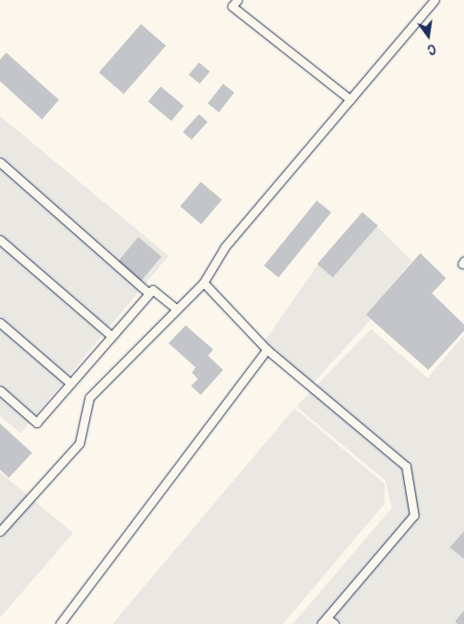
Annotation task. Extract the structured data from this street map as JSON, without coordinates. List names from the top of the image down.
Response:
{
  "north": "bottom"
}
